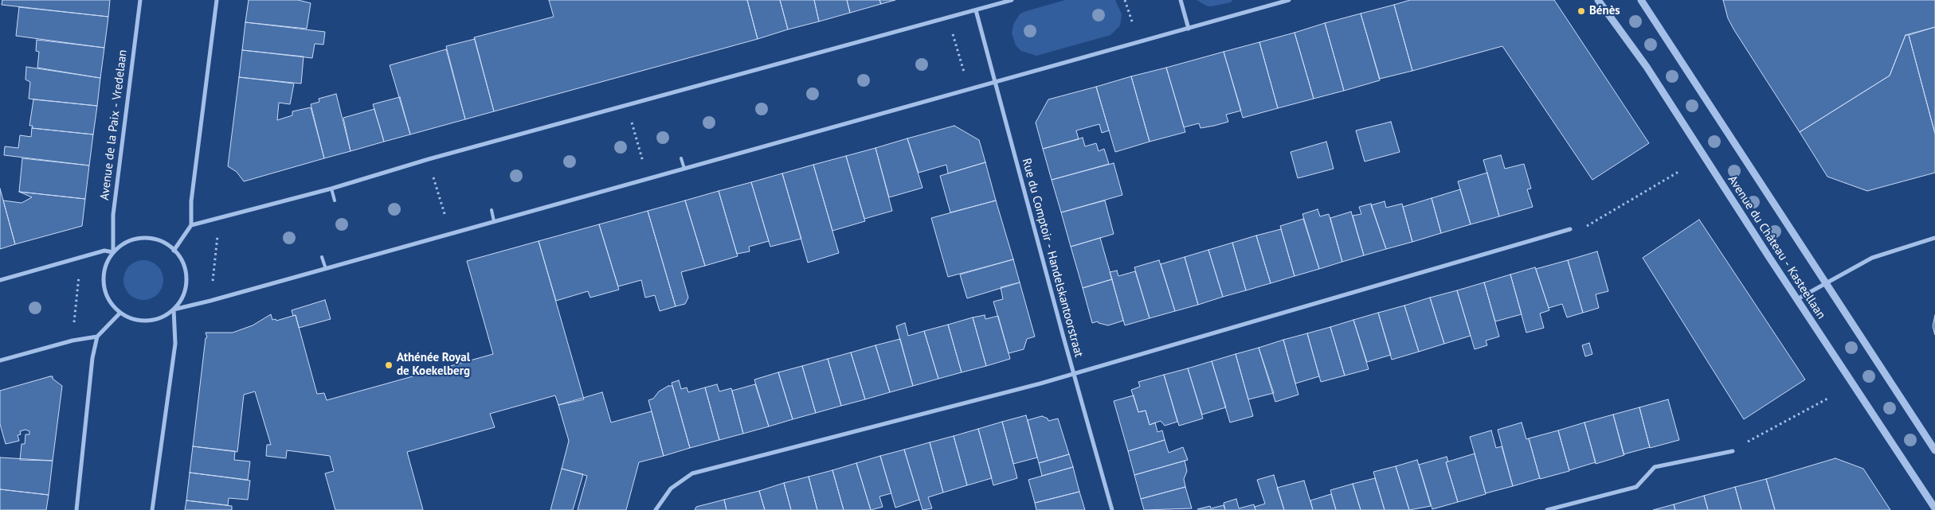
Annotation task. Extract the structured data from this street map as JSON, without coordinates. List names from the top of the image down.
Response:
{
  "streets": {
    "street": ["Avenue de la Paix - Vredelaan", "Avenue du Château - Kasteellaan", "Rue du Comptoir - Handelskantoorstraat"]
  },
  "places": ["Bénès", "Athénée Royal de Koekelberg"]
}
